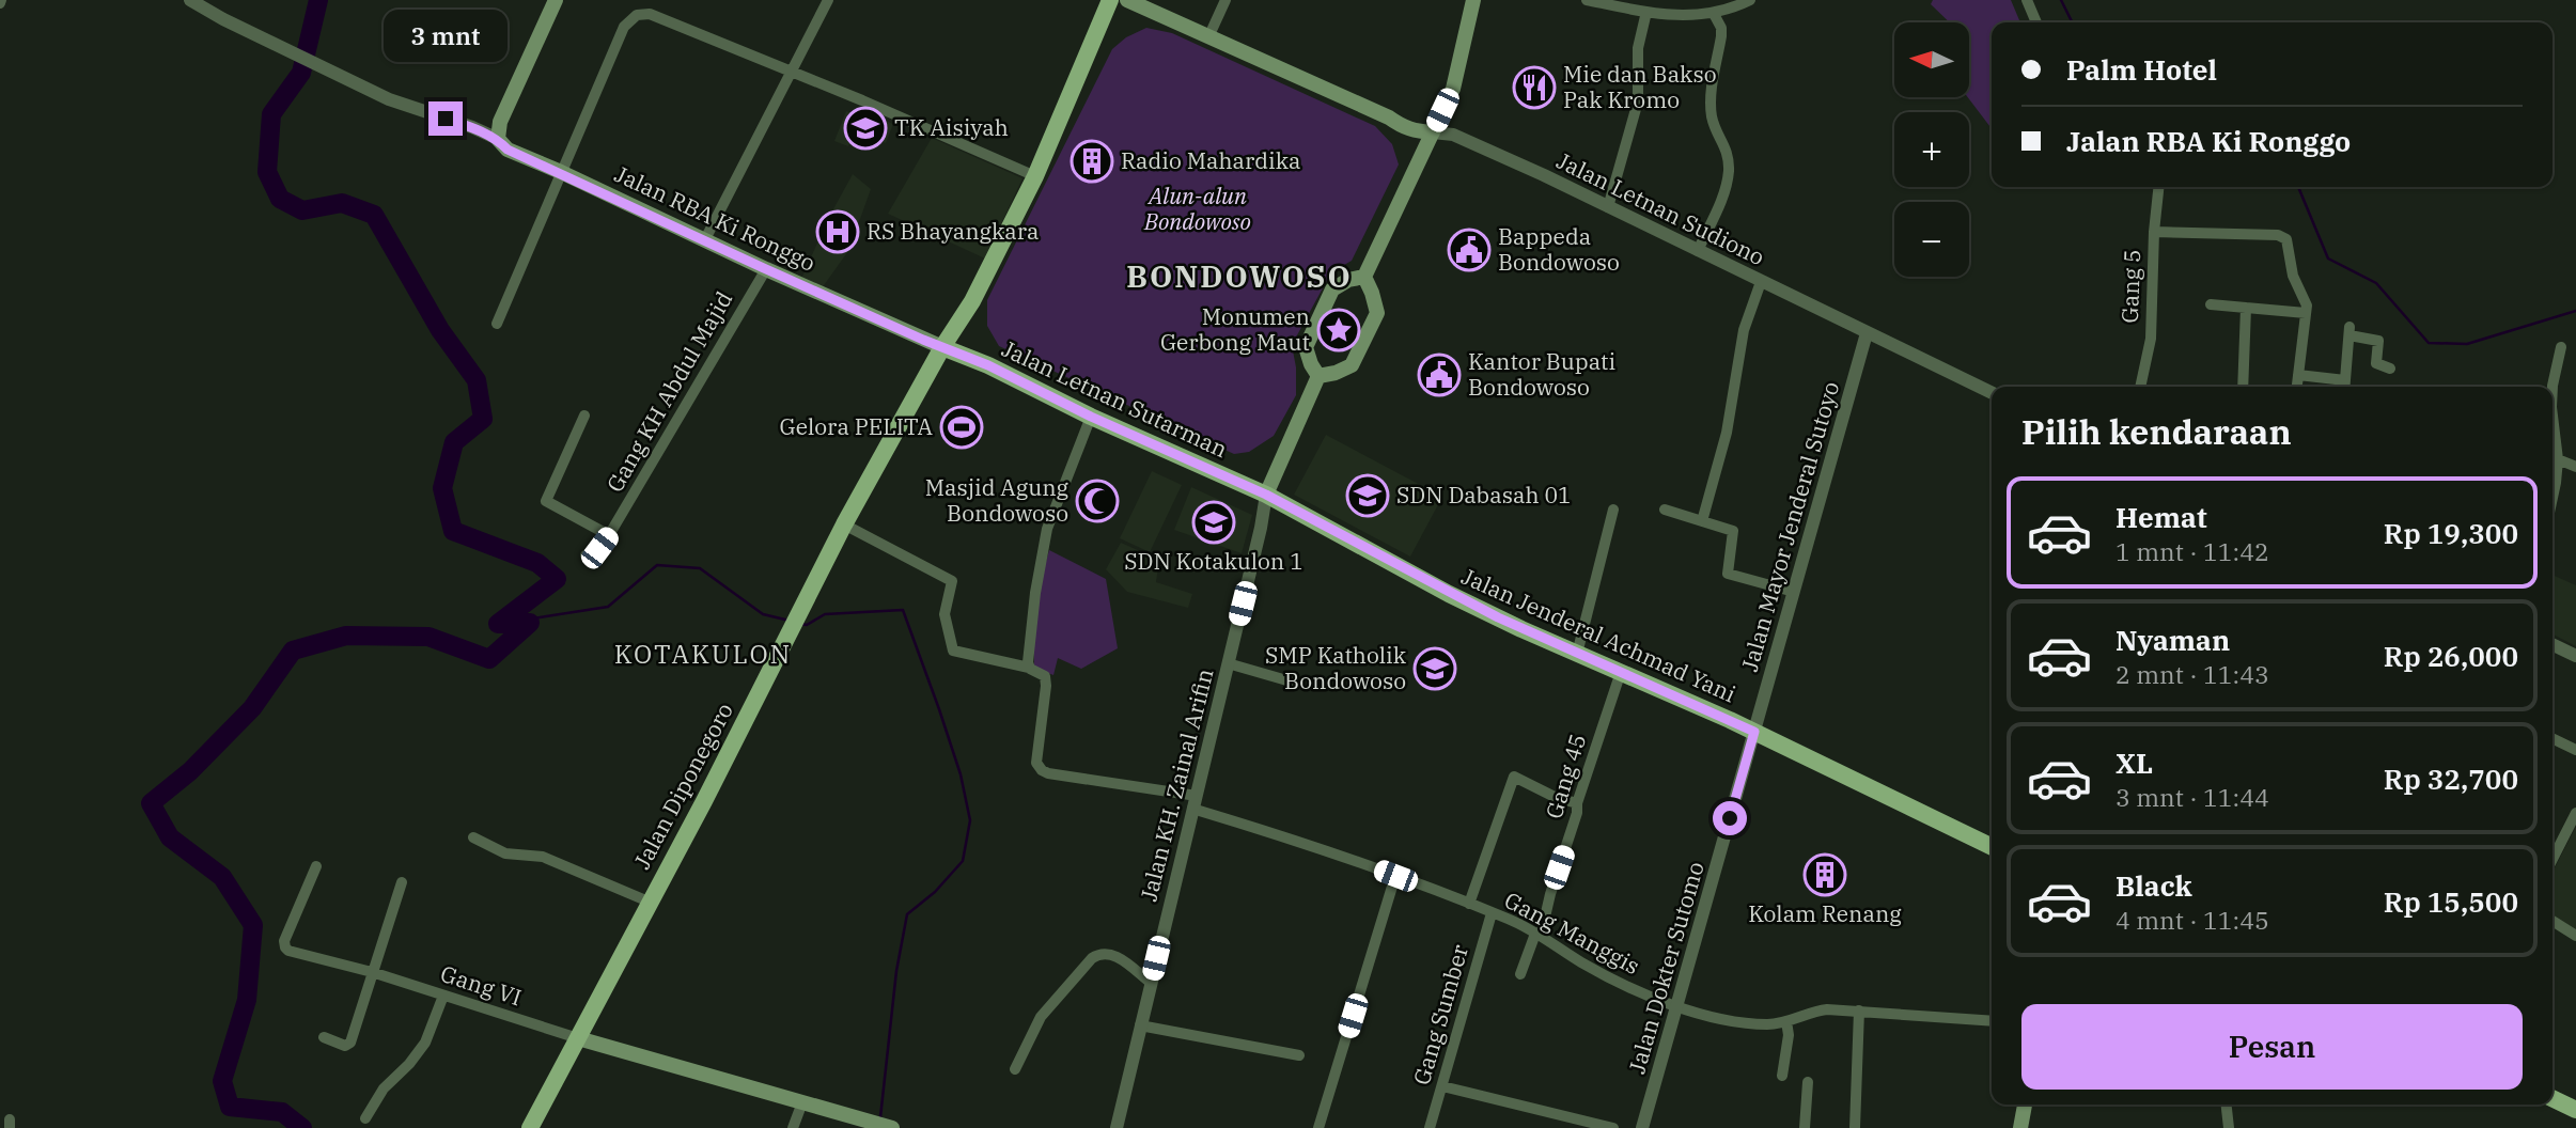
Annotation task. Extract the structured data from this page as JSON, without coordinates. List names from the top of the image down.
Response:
{
  "streets": {
    "main road": [
      "Jalan RBA Ki Ronggo",
      "Jalan Letnan Sutarman",
      "Jalan Jenderal Achmad Yani",
      "Jalan Diponegoro"
    ],
    "street": [
      "Jalan Letnan Sudiono",
      "Gang 5",
      "Gang KH Abdul Majid",
      "Jalan Mayor Jenderal Sutoyo",
      "Gang 45",
      "Jalan KH. Zainal Arifin",
      "Gang Manggis",
      "Jalan Dokter Sutomo",
      "Gang VI",
      "Gang Sumber"
    ]
  },
  "crossings": [
    ["Jalan Letnan Sudiono", "Jalan Mayor Jenderal Sutoyo"],
    ["Jalan RBA Ki Ronggo", "Gang KH Abdul Majid"],
    ["Jalan RBA Ki Ronggo", "Jalan Letnan Sutarman"],
    ["Jalan RBA Ki Ronggo", "Jalan Diponegoro"],
    ["Jalan Letnan Sutarman", "Jalan Jenderal Achmad Yani"],
    ["Jalan Letnan Sutarman", "Jalan KH. Zainal Arifin"],
    ["Jalan Letnan Sutarman", "Jalan Diponegoro"],
    ["Jalan Mayor Jenderal Sutoyo", "Jalan Jenderal Achmad Yani"],
    ["Jalan Mayor Jenderal Sutoyo", "Jalan Dokter Sutomo"],
    ["Jalan Jenderal Achmad Yani", "Gang 45"],
    ["Jalan Jenderal Achmad Yani", "Jalan KH. Zainal Arifin"],
    ["Jalan Jenderal Achmad Yani", "Jalan Dokter Sutomo"],
    ["Gang 45", "Gang Manggis"],
    ["Jalan KH. Zainal Arifin", "Gang Manggis"],
    ["Jalan Diponegoro", "Gang VI"],
    ["Gang Manggis", "Jalan Dokter Sutomo"],
    ["Gang Manggis", "Gang Sumber"]
  ],
  "districts": ["BONDOWOSO", "KOTAKULON"],
  "parks": ["Alun-alun Bondowoso"],
  "places": {
    "restaurant": ["Mie dan Bakso Pak Kromo"],
    "school or university": [
      "TK Aisiyah",
      "SDN Dabasah 01",
      "SDN Kotakulon 1",
      "SMP Katholik Bondowoso"
    ],
    "building": ["Radio Mahardika", "Kolam Renang"],
    "hospital": ["RS Bhayangkara"],
    "public building": ["Bappeda Bondowoso", "Kantor Bupati Bondowoso"],
    "place": ["Monumen Gerbong Maut"],
    "sports": ["Gelora PELITA"],
    "mosque": ["Masjid Agung Bondowoso"]
  },
  "north": "left",
  "page": {
    "bubble": "3 mnt",
    "map_buttons": ["+", "−"],
    "banner": ["Palm Hotel", "Jalan RBA Ki Ronggo"],
    "heading": "Pilih kendaraan",
    "list": [
      {
        "name": "Hemat",
        "note": "1 mnt · 11:42",
        "value": "Rp 19,300"
      },
      {
        "name": "Nyaman",
        "note": "2 mnt · 11:43",
        "value": "Rp 26,000"
      },
      {
        "name": "XL",
        "note": "3 mnt · 11:44",
        "value": "Rp 32,700"
      },
      {
        "name": "Black",
        "note": "4 mnt · 11:45",
        "value": "Rp 15,500"
      }
    ],
    "buttons": "Pesan"
  }
}
